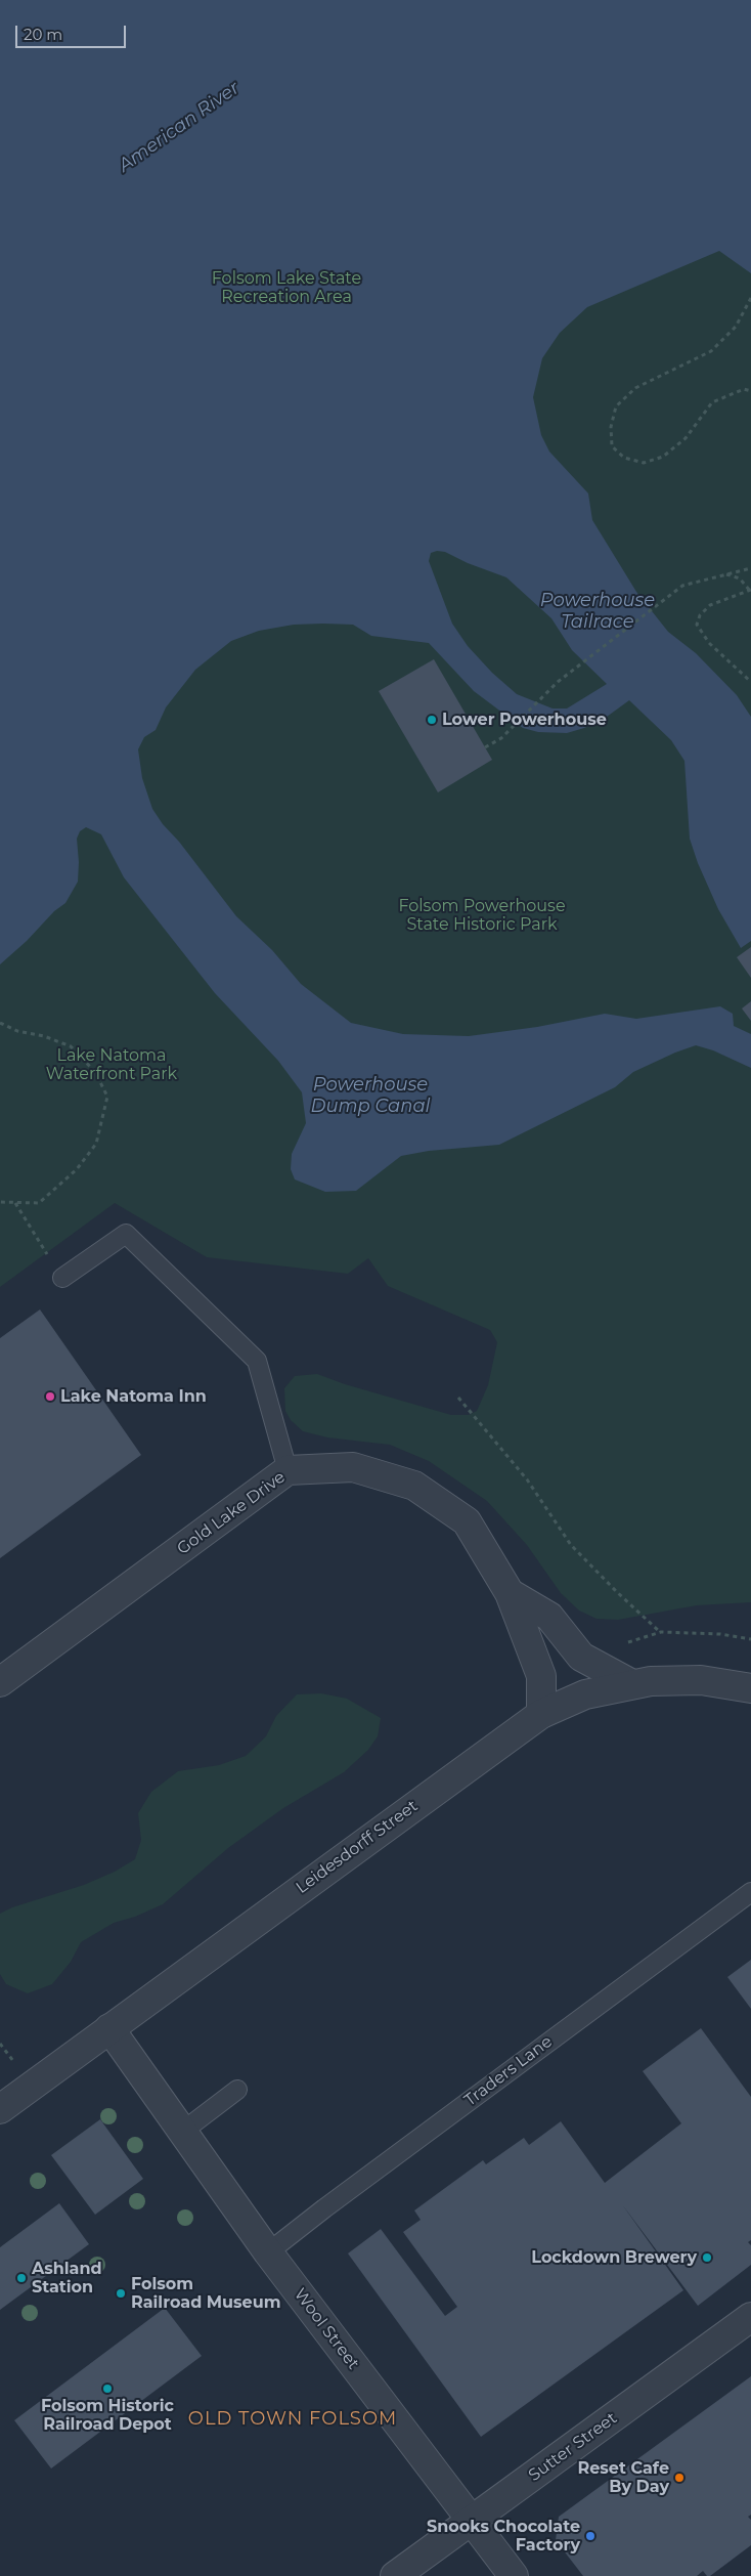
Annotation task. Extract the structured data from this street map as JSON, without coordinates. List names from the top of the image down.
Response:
{
  "streets": {
    "street": [
      "Gold Lake Drive",
      "Leidesdorff Street",
      "Wool Street",
      "Sutter Street"
    ],
    "lane": ["Traders Lane"]
  },
  "crossings": [
    ["Gold Lake Drive", "Leidesdorff Street"],
    ["Leidesdorff Street", "Wool Street"],
    ["Traders Lane", "Wool Street"],
    ["Wool Street", "Sutter Street"]
  ],
  "districts": ["OLD TOWN FOLSOM"],
  "water": ["American River", "Powerhouse Tailrace", "Powerhouse Dump Canal"],
  "parks": ["Folsom Lake State Recreation Area", "Folsom Powerhouse State Historic Park", "Lake Natoma Waterfront Park"],
  "places": [
    "Lower Powerhouse",
    "Lake Natoma Inn",
    "Lockdown Brewery",
    "Ashland Station",
    "Folsom Railroad Museum",
    "Folsom Historic Railroad Depot",
    "Reset Cafe By Day",
    "Snooks Chocolate Factory"
  ],
  "scale_bar": "20 m"
}
